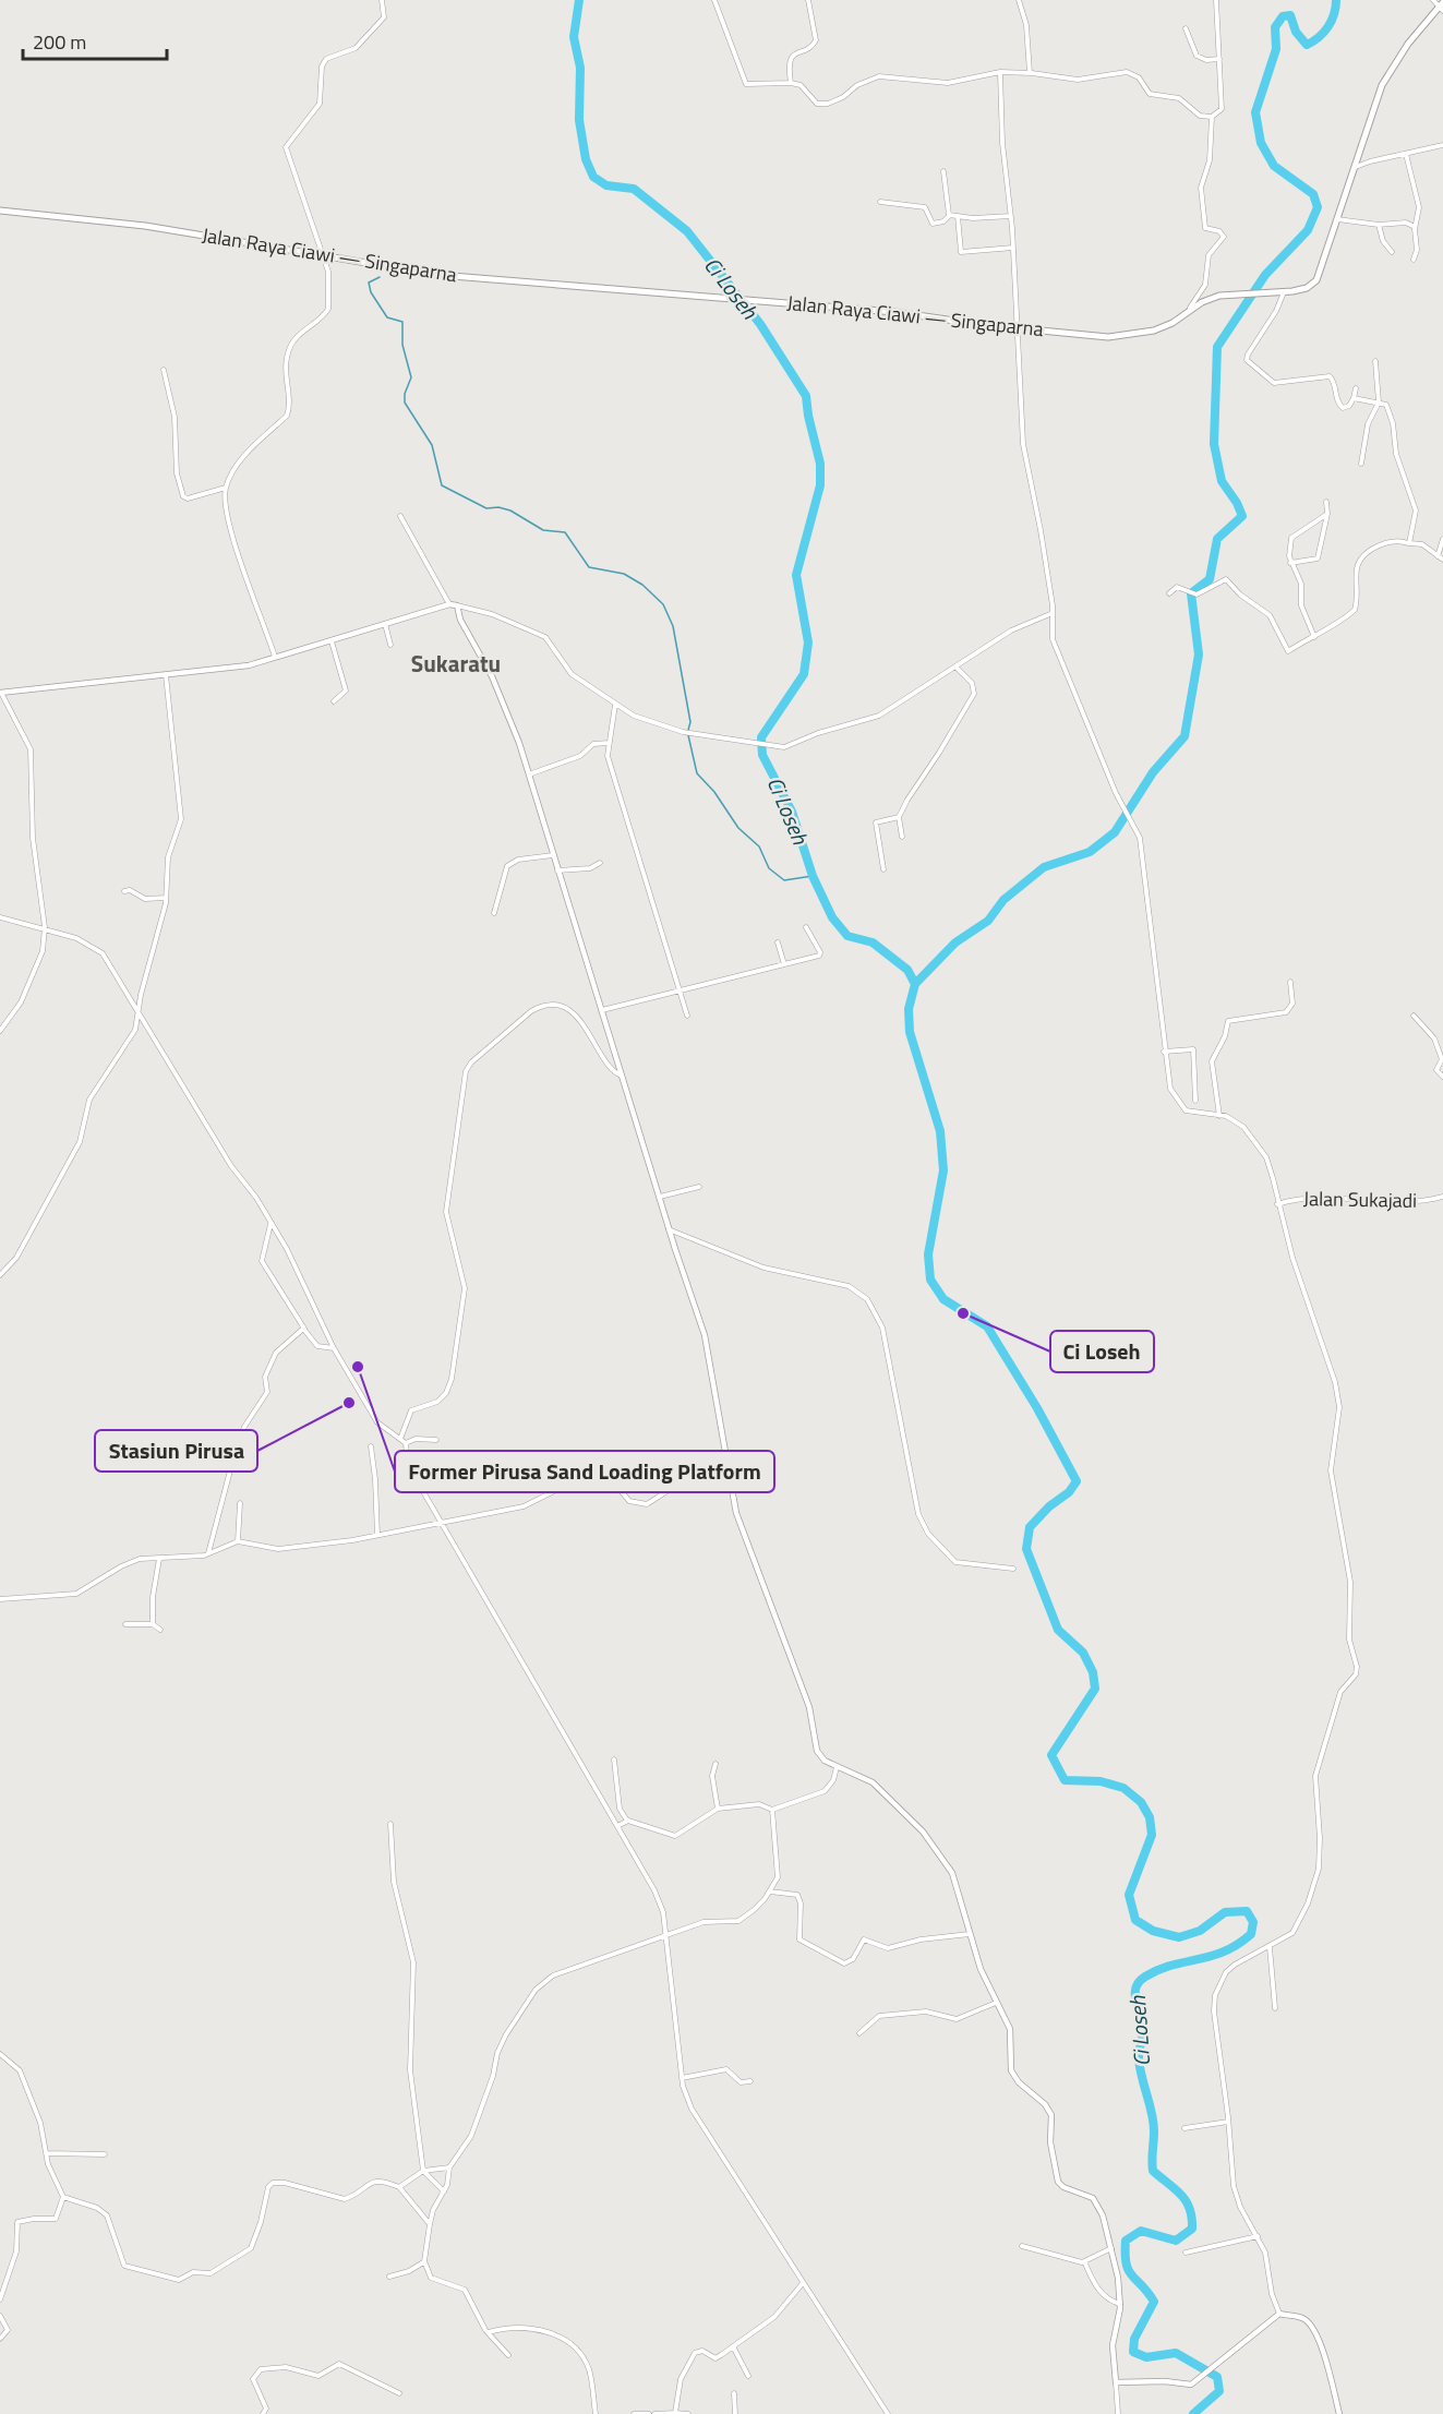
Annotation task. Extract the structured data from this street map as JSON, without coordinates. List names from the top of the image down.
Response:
{
  "streets": {
    "main road": ["Jalan Raya Ciawi — Singaparna"],
    "street": ["Jalan Sukajadi"]
  },
  "districts": ["Sukaratu"],
  "water": ["Ci Loseh"],
  "places": ["Ci Loseh", "Former Pirusa Sand Loading Platform", "Stasiun Pirusa"],
  "scale_bar": "200 m"
}
